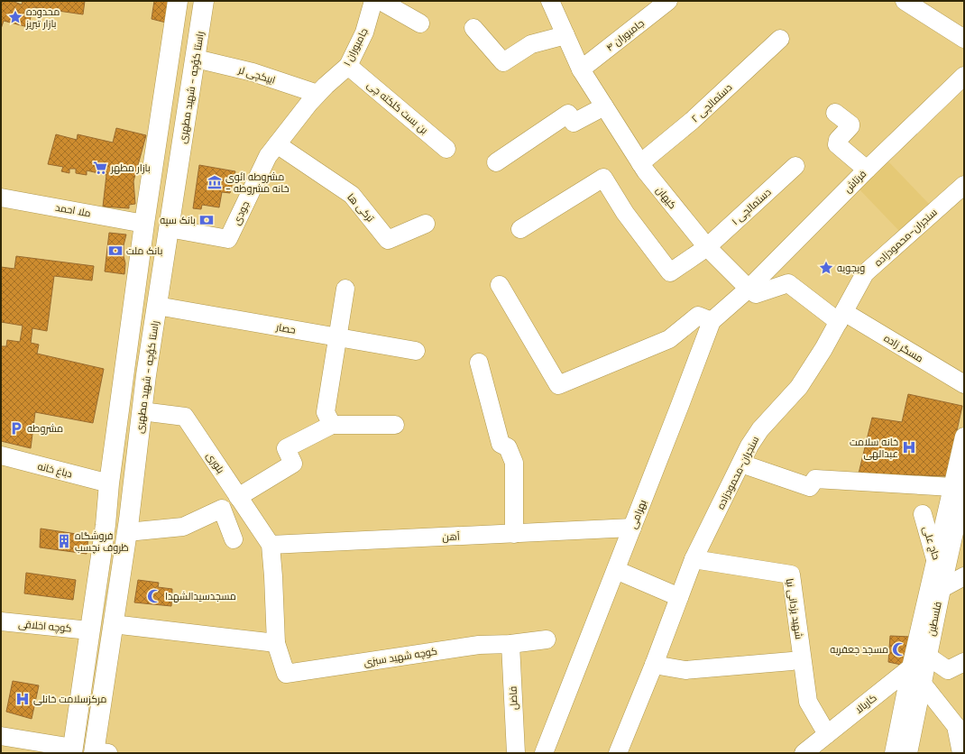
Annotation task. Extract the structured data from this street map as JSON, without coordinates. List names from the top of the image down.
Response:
{
  "streets": {
    "main road": ["راستا کؤچه - شهید مطهری", "فلسطین"],
    "street": [
      "جامبوران ۴",
      "جامبوران ۱",
      "ایپکچی لر",
      "دستمالچی ۲",
      "بن بست کلکته چی",
      "فرتاش",
      "کیهان",
      "دستمالچی ۱",
      "ترکی ها",
      "ملا احمد",
      "جودی",
      "سنجران-محمودزاده",
      "حصار",
      "مسگر زاده",
      "بلوری",
      "دباغ خانه",
      "بهرامی",
      "آهن",
      "حاج علی",
      "شهید یزدانی نیا",
      "کوچه اخلاقی",
      "کوچه شهید سبزی",
      "فاضل",
      "کاربالا"
    ]
  },
  "crossings": [
    ["جامبوران ۴", "کیهان"],
    ["جامبوران ۱", "ایپکچی لر"],
    ["جامبوران ۱", "بن بست کلکته چی"],
    ["جامبوران ۱", "جودی"],
    ["ایپکچی لر", "راستا کؤچه - شهید مطهری"],
    ["ایپکچی لر", "جودی"],
    ["راستا کؤچه - شهید مطهری", "جودی"],
    ["راستا کؤچه - شهید مطهری", "حصار"],
    ["راستا کؤچه - شهید مطهری", "بلوری"],
    ["دستمالچی ۲", "کیهان"],
    ["فرتاش", "کیهان"],
    ["فرتاش", "بهرامی"],
    ["کیهان", "دستمالچی ۱"],
    ["کیهان", "بهرامی"],
    ["ترکی ها", "جودی"],
    ["سنجران-محمودزاده", "مسگر زاده"],
    ["سنجران-محمودزاده", "شهید یزدانی نیا"],
    ["بلوری", "آهن"],
    ["بلوری", "کوچه شهید سبزی"],
    ["بهرامی", "آهن"],
    ["آهن", "کوچه شهید سبزی"],
    ["حاج علی", "فلسطین"],
    ["شهید یزدانی نیا", "کاربالا"],
    ["فلسطین", "کاربالا"],
    ["کوچه شهید سبزی", "فاضل"]
  ],
  "places": {
    "place": ["محدوده بازار تبریز", "ویجویه"],
    "supermarket": ["بازار مطهر"],
    "museum": ["مشروطه ائوی - خانه مشروطه"],
    "bank": ["بانک سپه", "بانک ملت"],
    "parking": ["مشروطه"],
    "hospital": ["خانه سلامت عبدالهی", "مرکزسلامت خانلی"],
    "building": ["فروشگاه ظروف نچسب"],
    "mosque": ["مسجدسیدالشهدا", "مسجد جعفریه"]
  }
}
